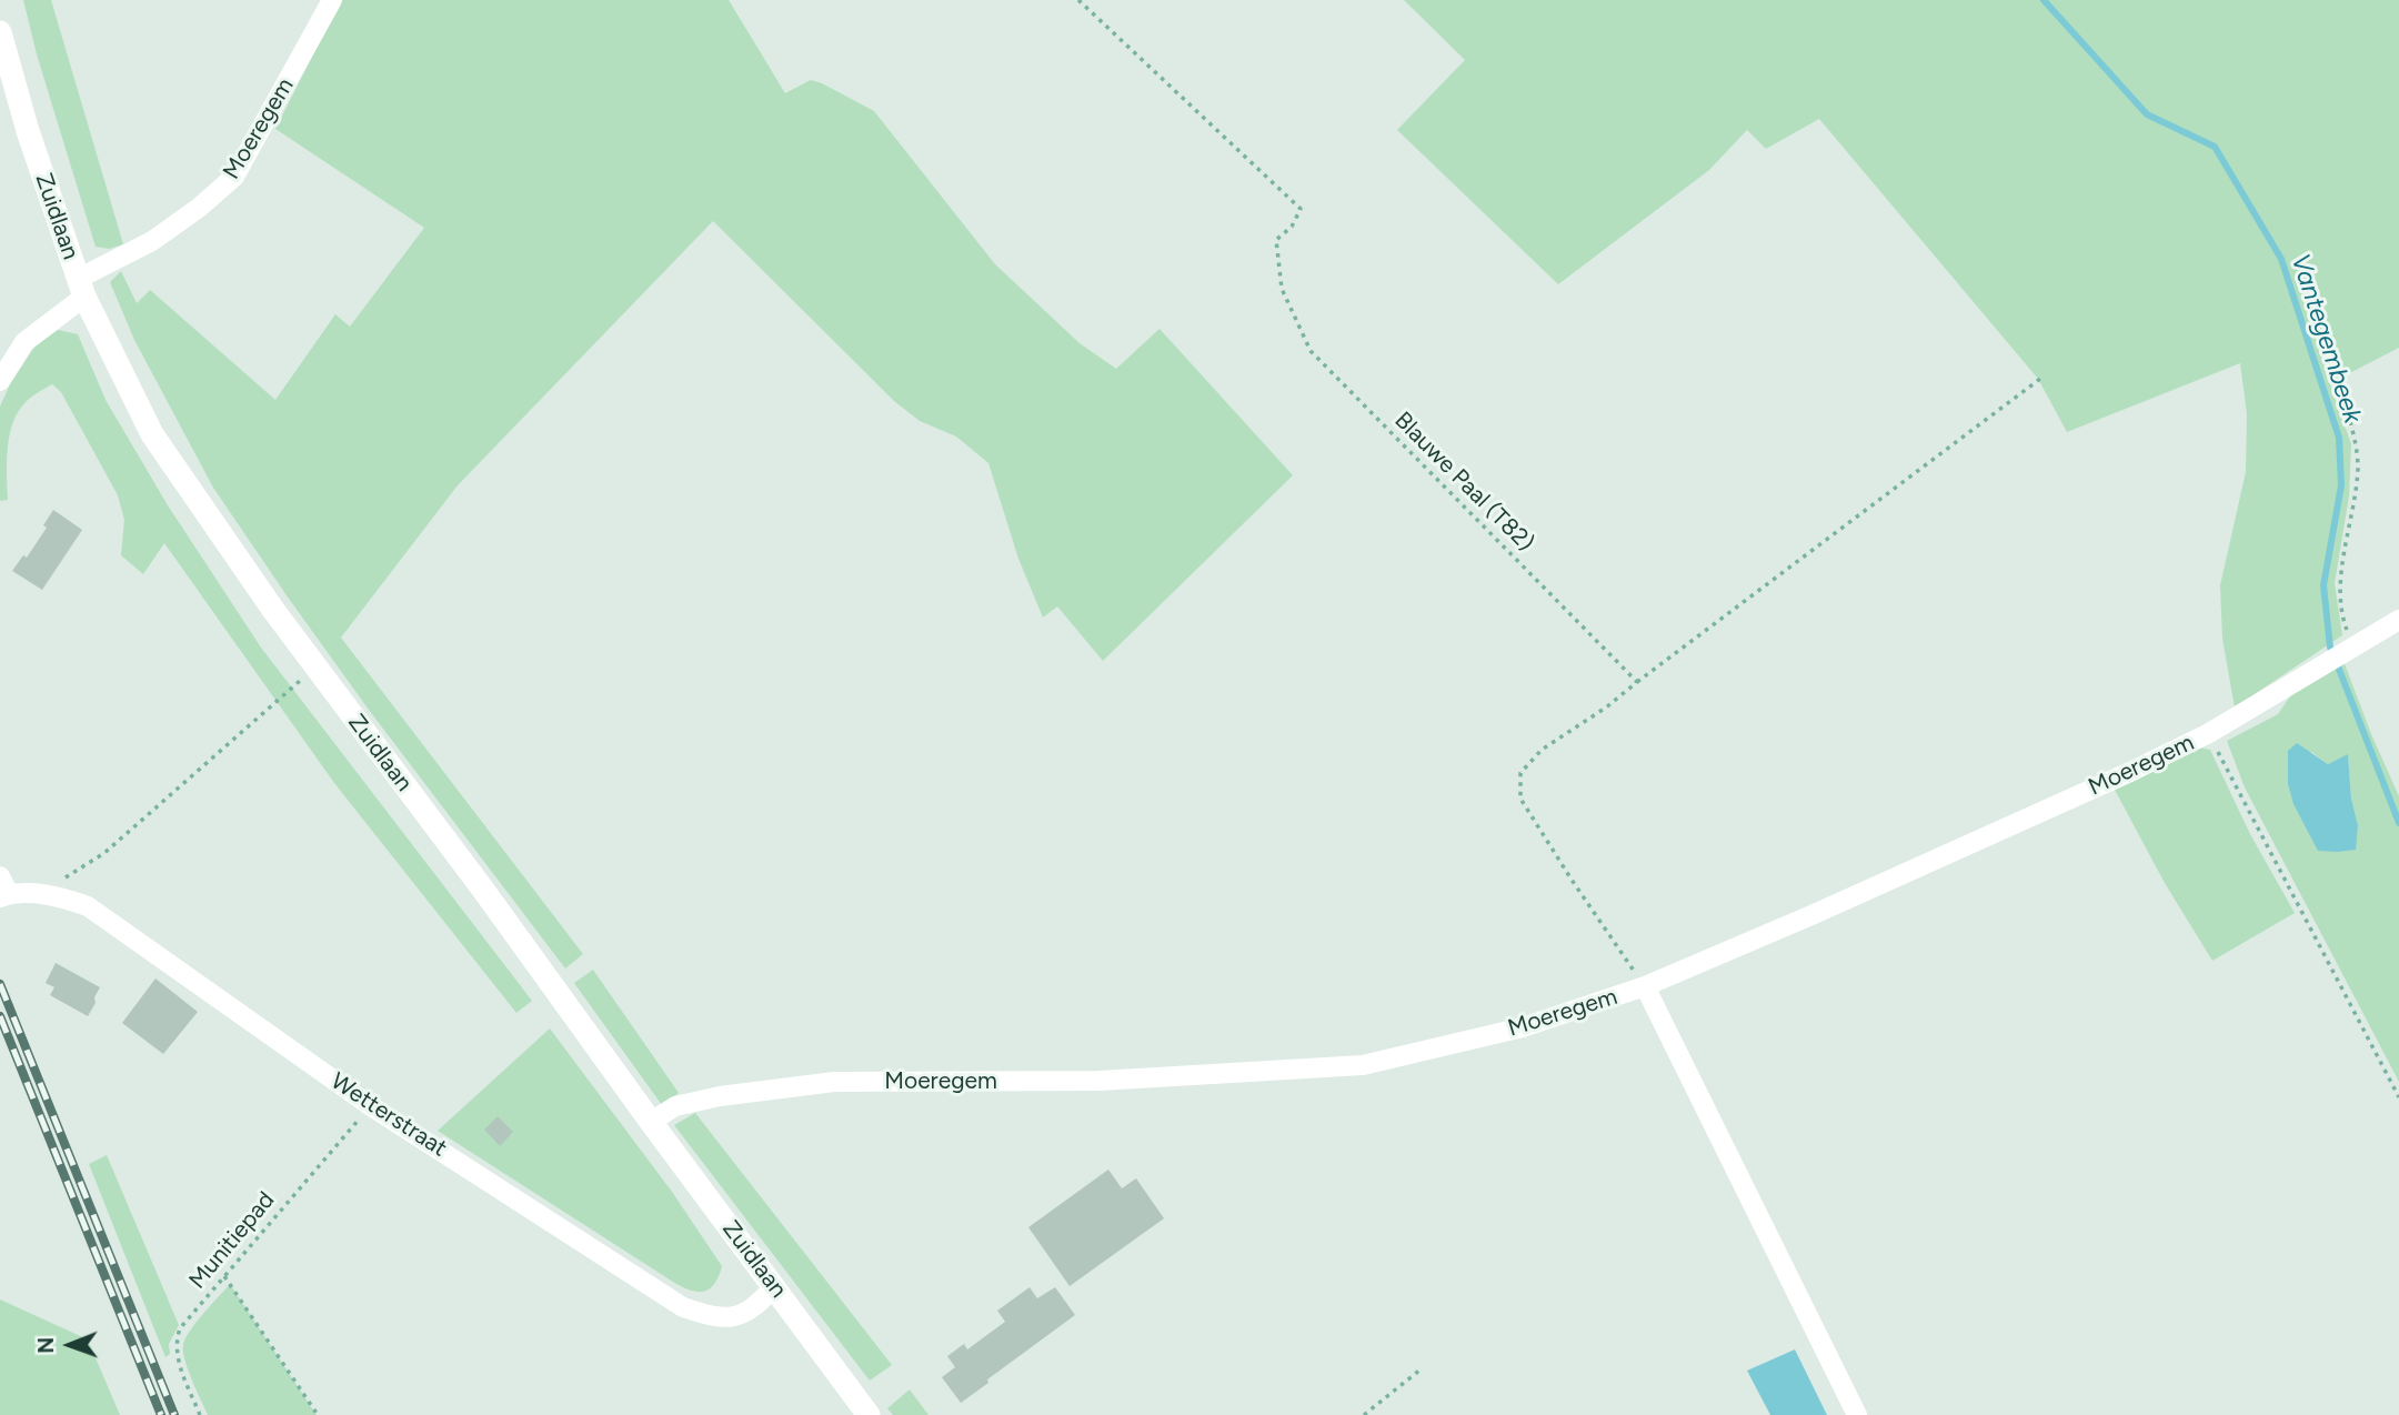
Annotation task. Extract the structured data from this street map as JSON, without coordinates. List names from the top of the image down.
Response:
{
  "streets": {
    "main road": ["Zuidlaan"],
    "street": ["Moeregem", "Wetterstraat"],
    "path": ["Blauwe Paal (T82)", "Munitiepad"]
  },
  "crossings": [
    ["Moeregem", "Zuidlaan"],
    ["Zuidlaan", "Wetterstraat"],
    ["Wetterstraat", "Munitiepad"]
  ],
  "water": ["Vantegembeek"],
  "north": "left"
}
